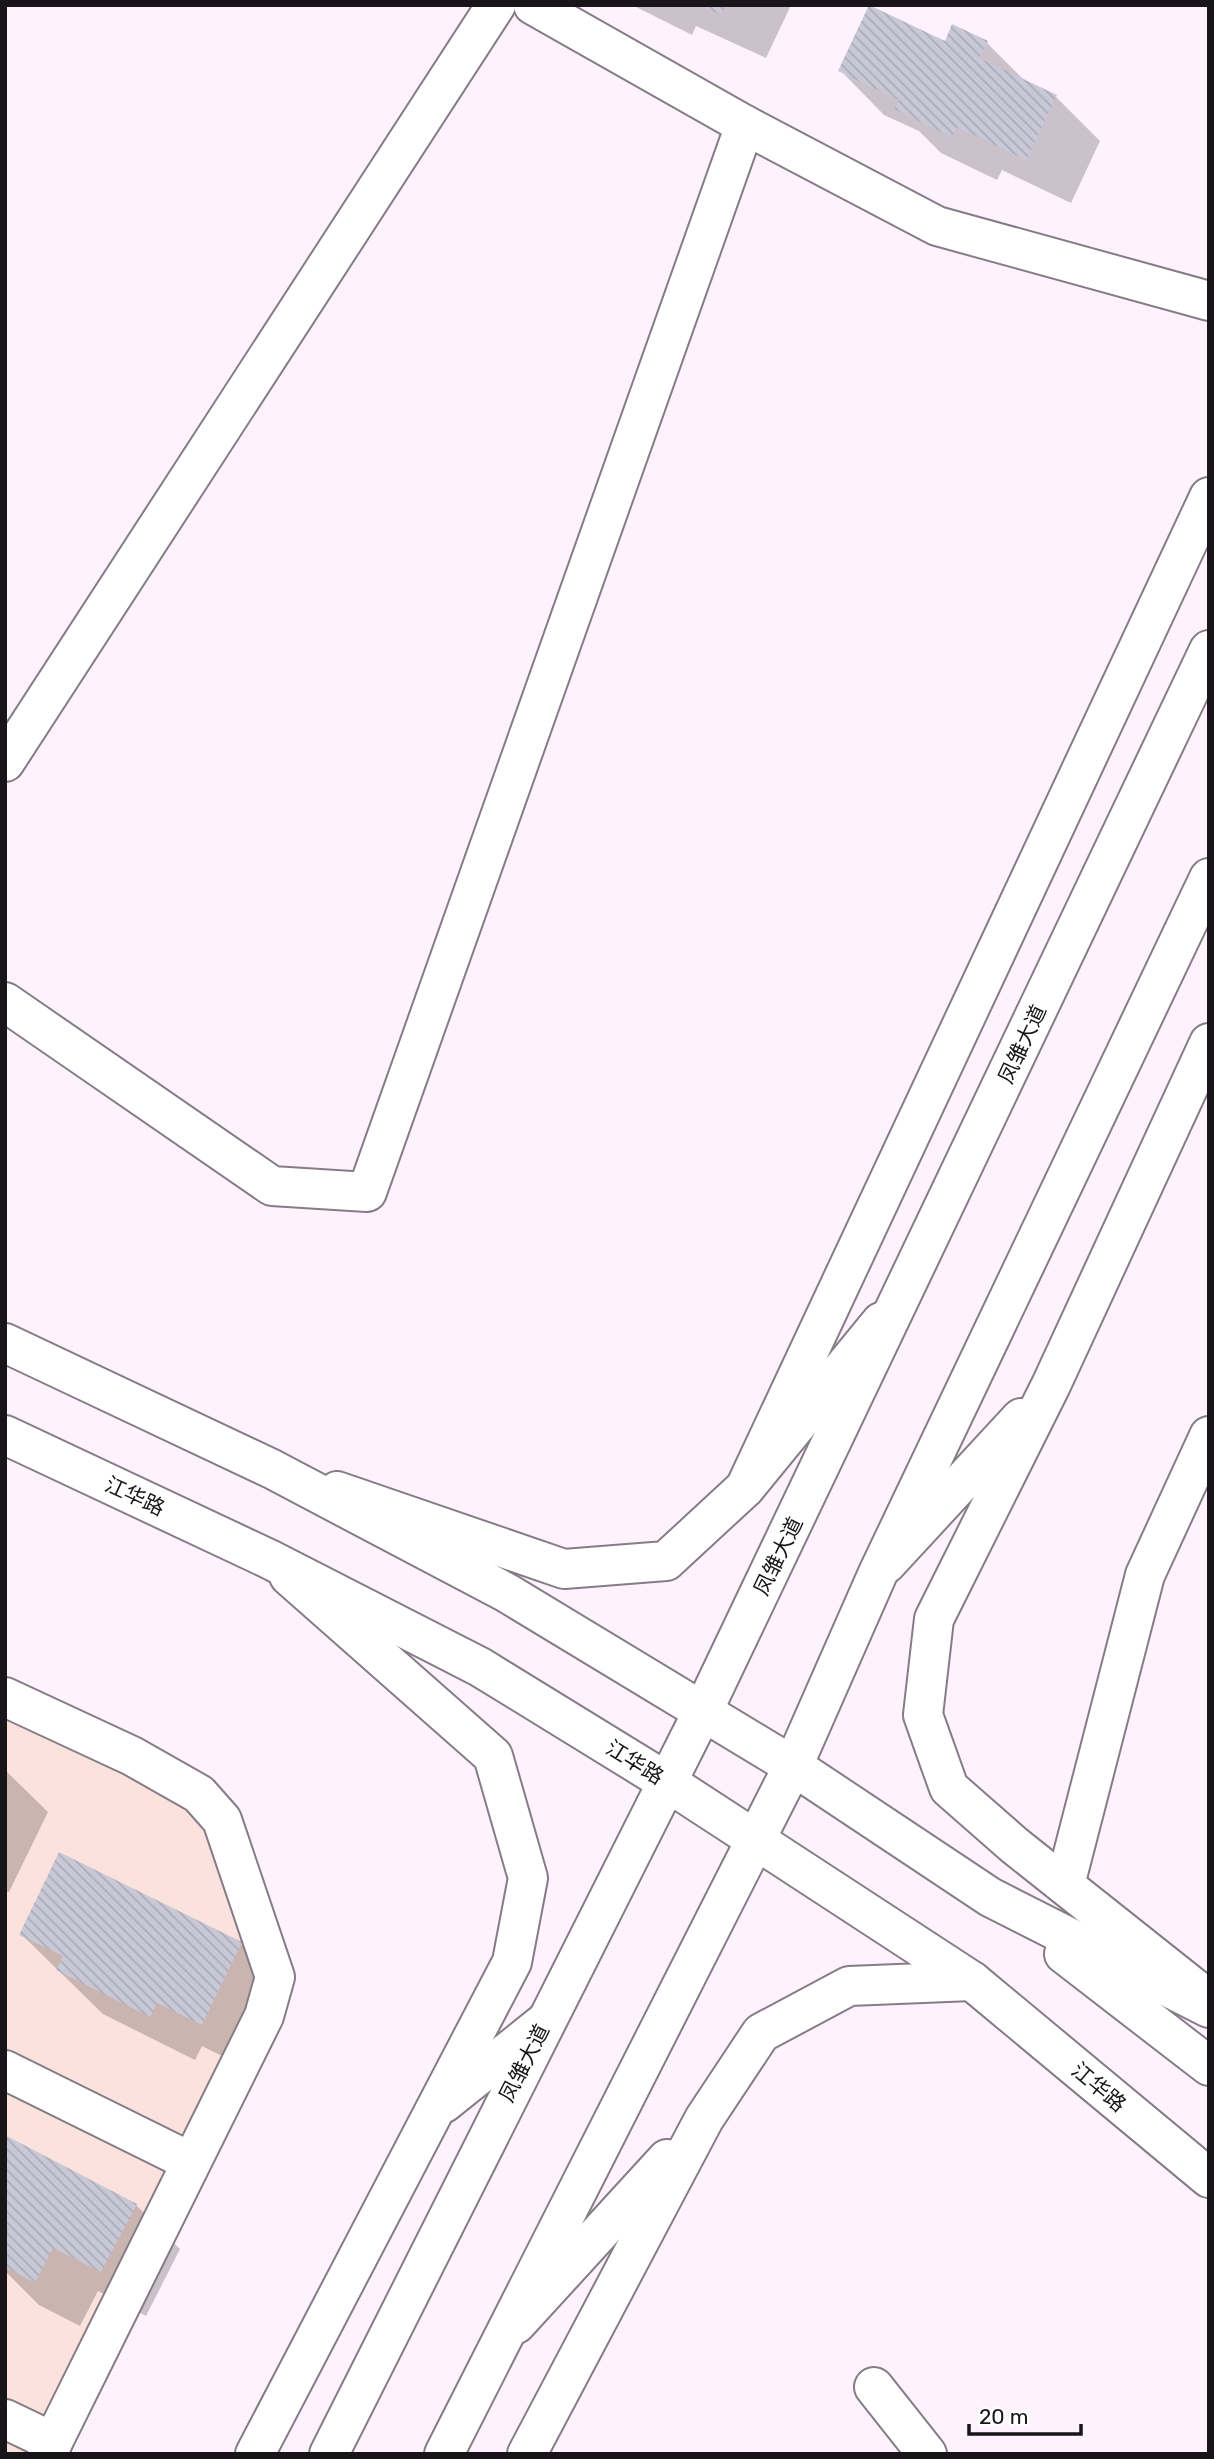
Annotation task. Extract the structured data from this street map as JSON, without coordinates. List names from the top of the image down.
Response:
{
  "streets": {
    "street": ["凤雏大道", "江华路"]
  },
  "crossings": [
    ["凤雏大道", "江华路"]
  ],
  "scale_bar": "20 m"
}
